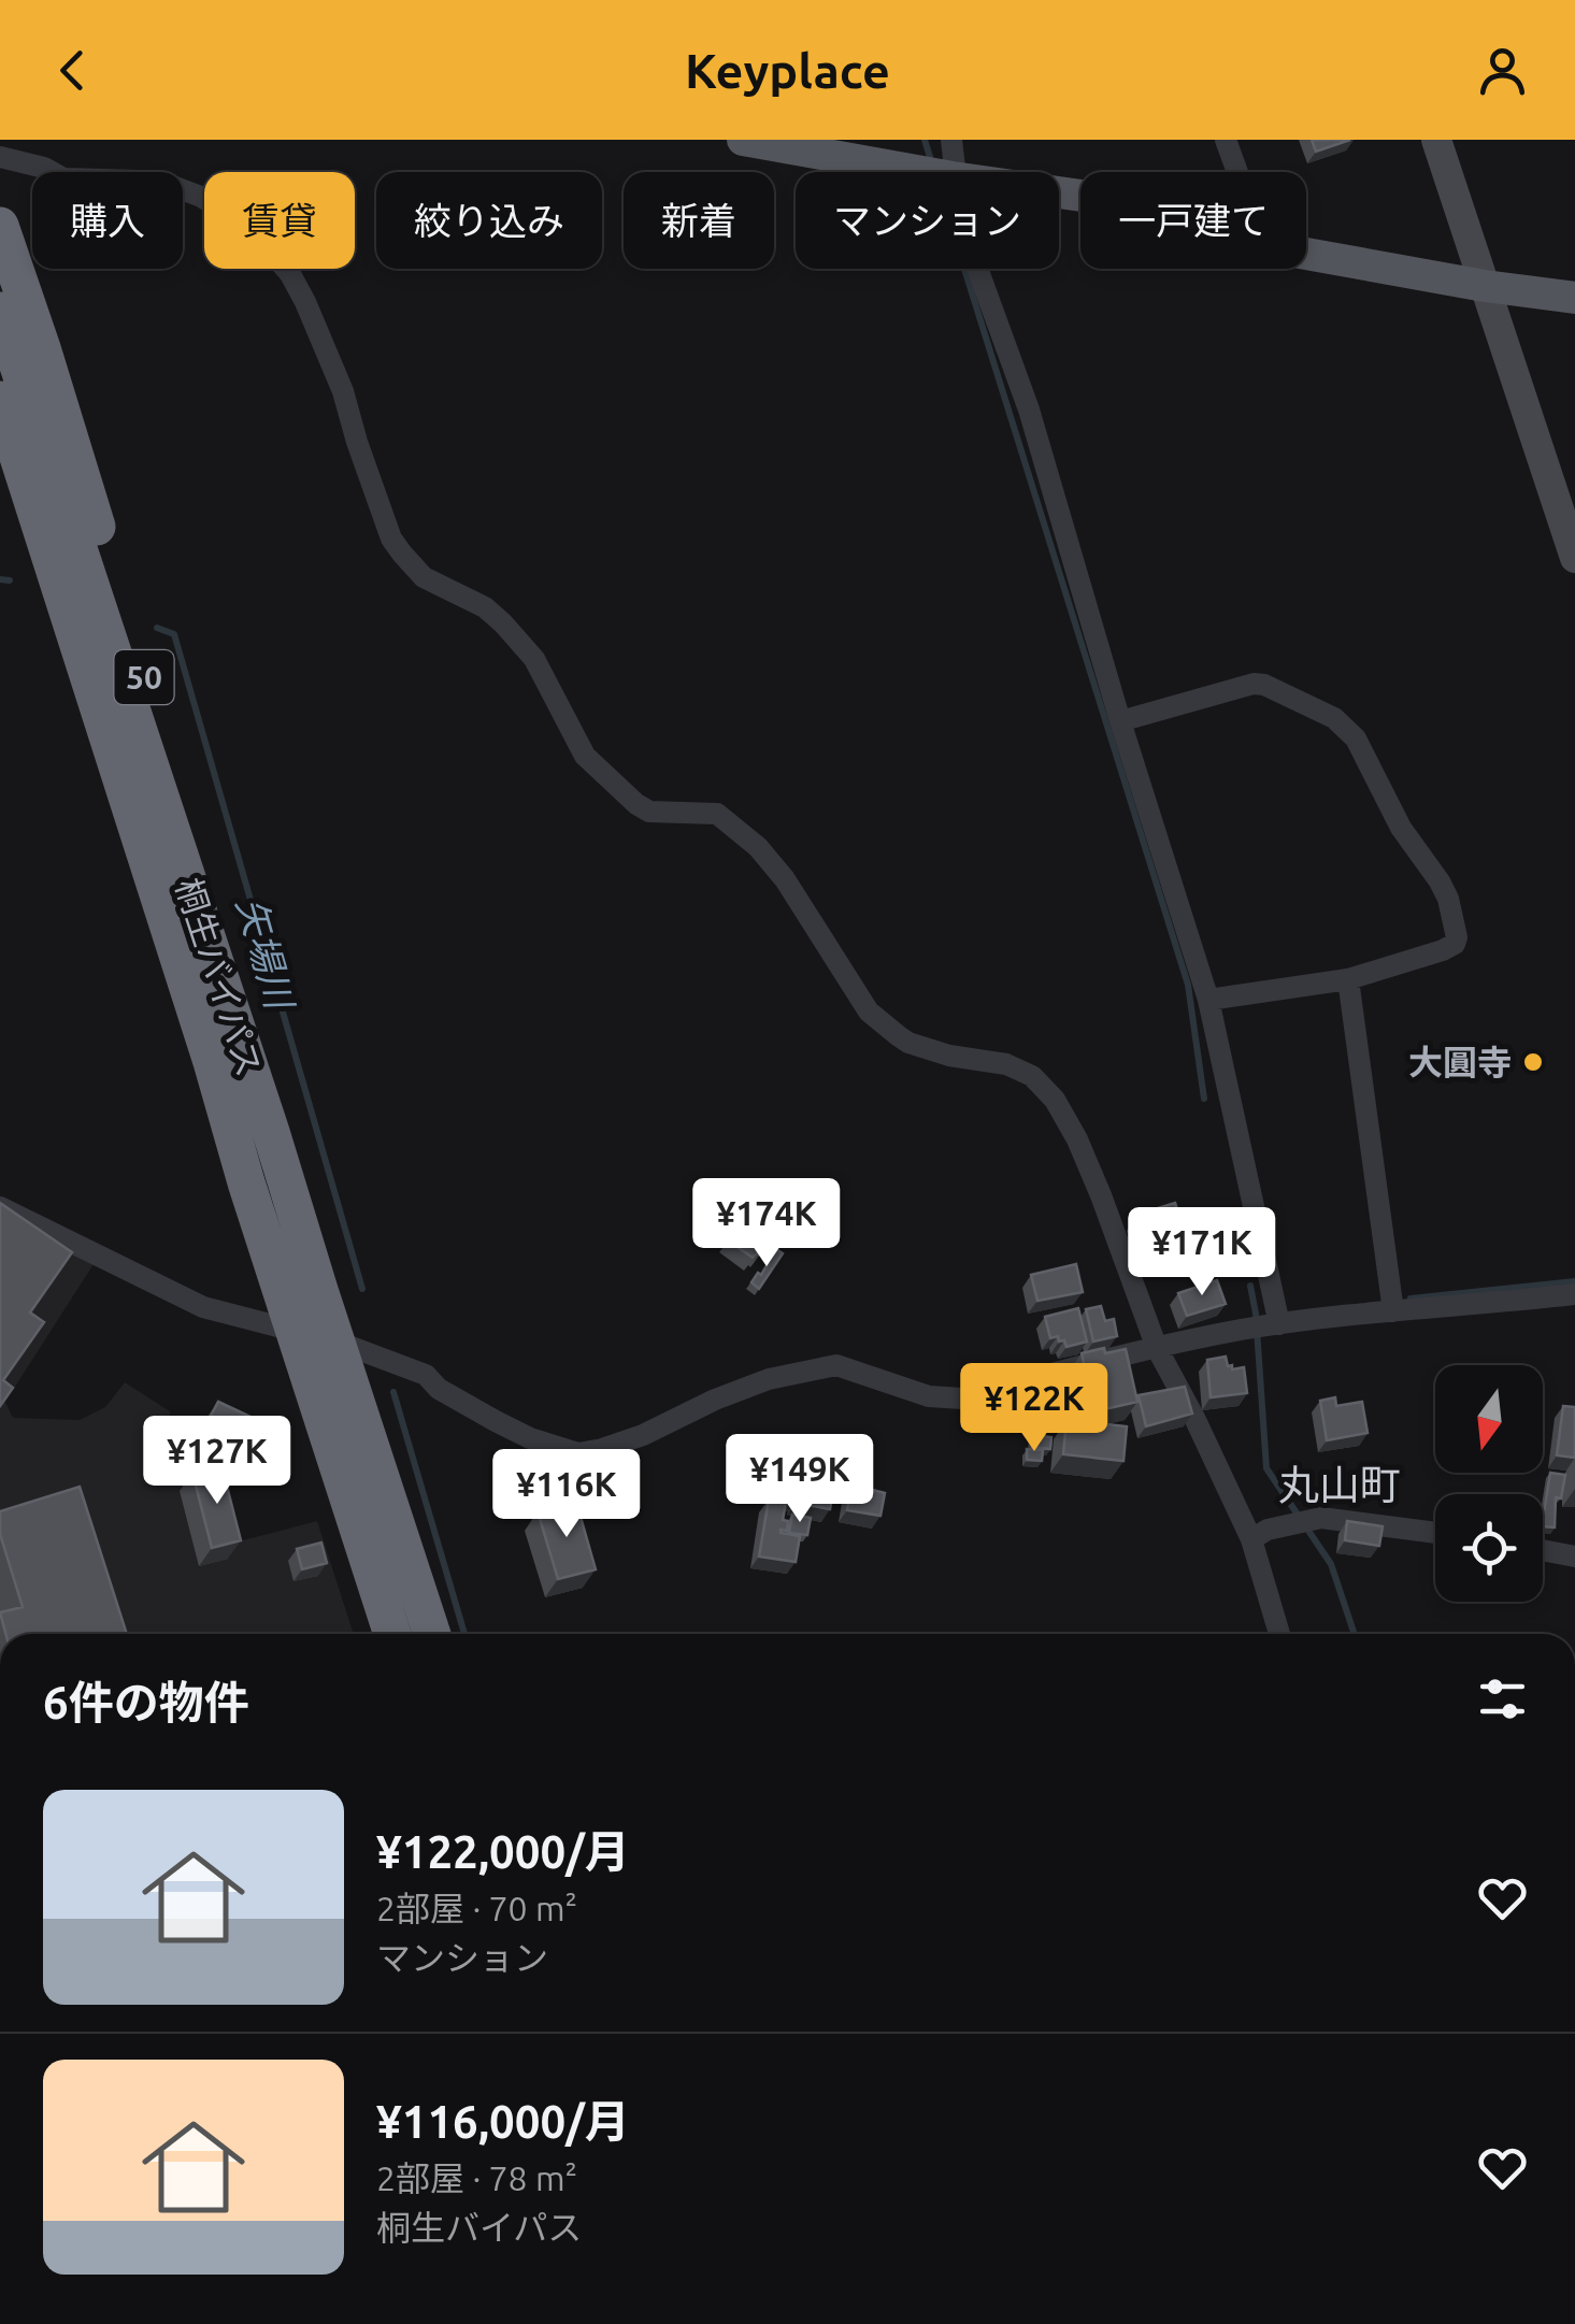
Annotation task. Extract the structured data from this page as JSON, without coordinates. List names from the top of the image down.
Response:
{
  "streets": {
    "highway": ["50", "桐生バイパス"]
  },
  "crossings": [
    ["50", "桐生バイパス"]
  ],
  "districts": ["丸山町"],
  "water": ["矢場川"],
  "places": ["大圓寺"],
  "north": "bottom",
  "page": {
    "header": "Keyplace",
    "chip": [
      "購入",
      "賃貸",
      "絞り込み",
      "新着",
      "マンション",
      "一戸建て"
    ],
    "price": [
      "¥174K",
      "¥171K",
      "¥122K",
      "¥127K",
      "¥149K",
      "¥116K"
    ],
    "heading": "6件の物件",
    "list": [
      {
        "name": "¥122,000/月",
        "note": "2部屋 · 70 m² · マンション"
      },
      {
        "name": "¥116,000/月",
        "note": "2部屋 · 78 m² · 桐生バイパス"
      }
    ]
  }
}
